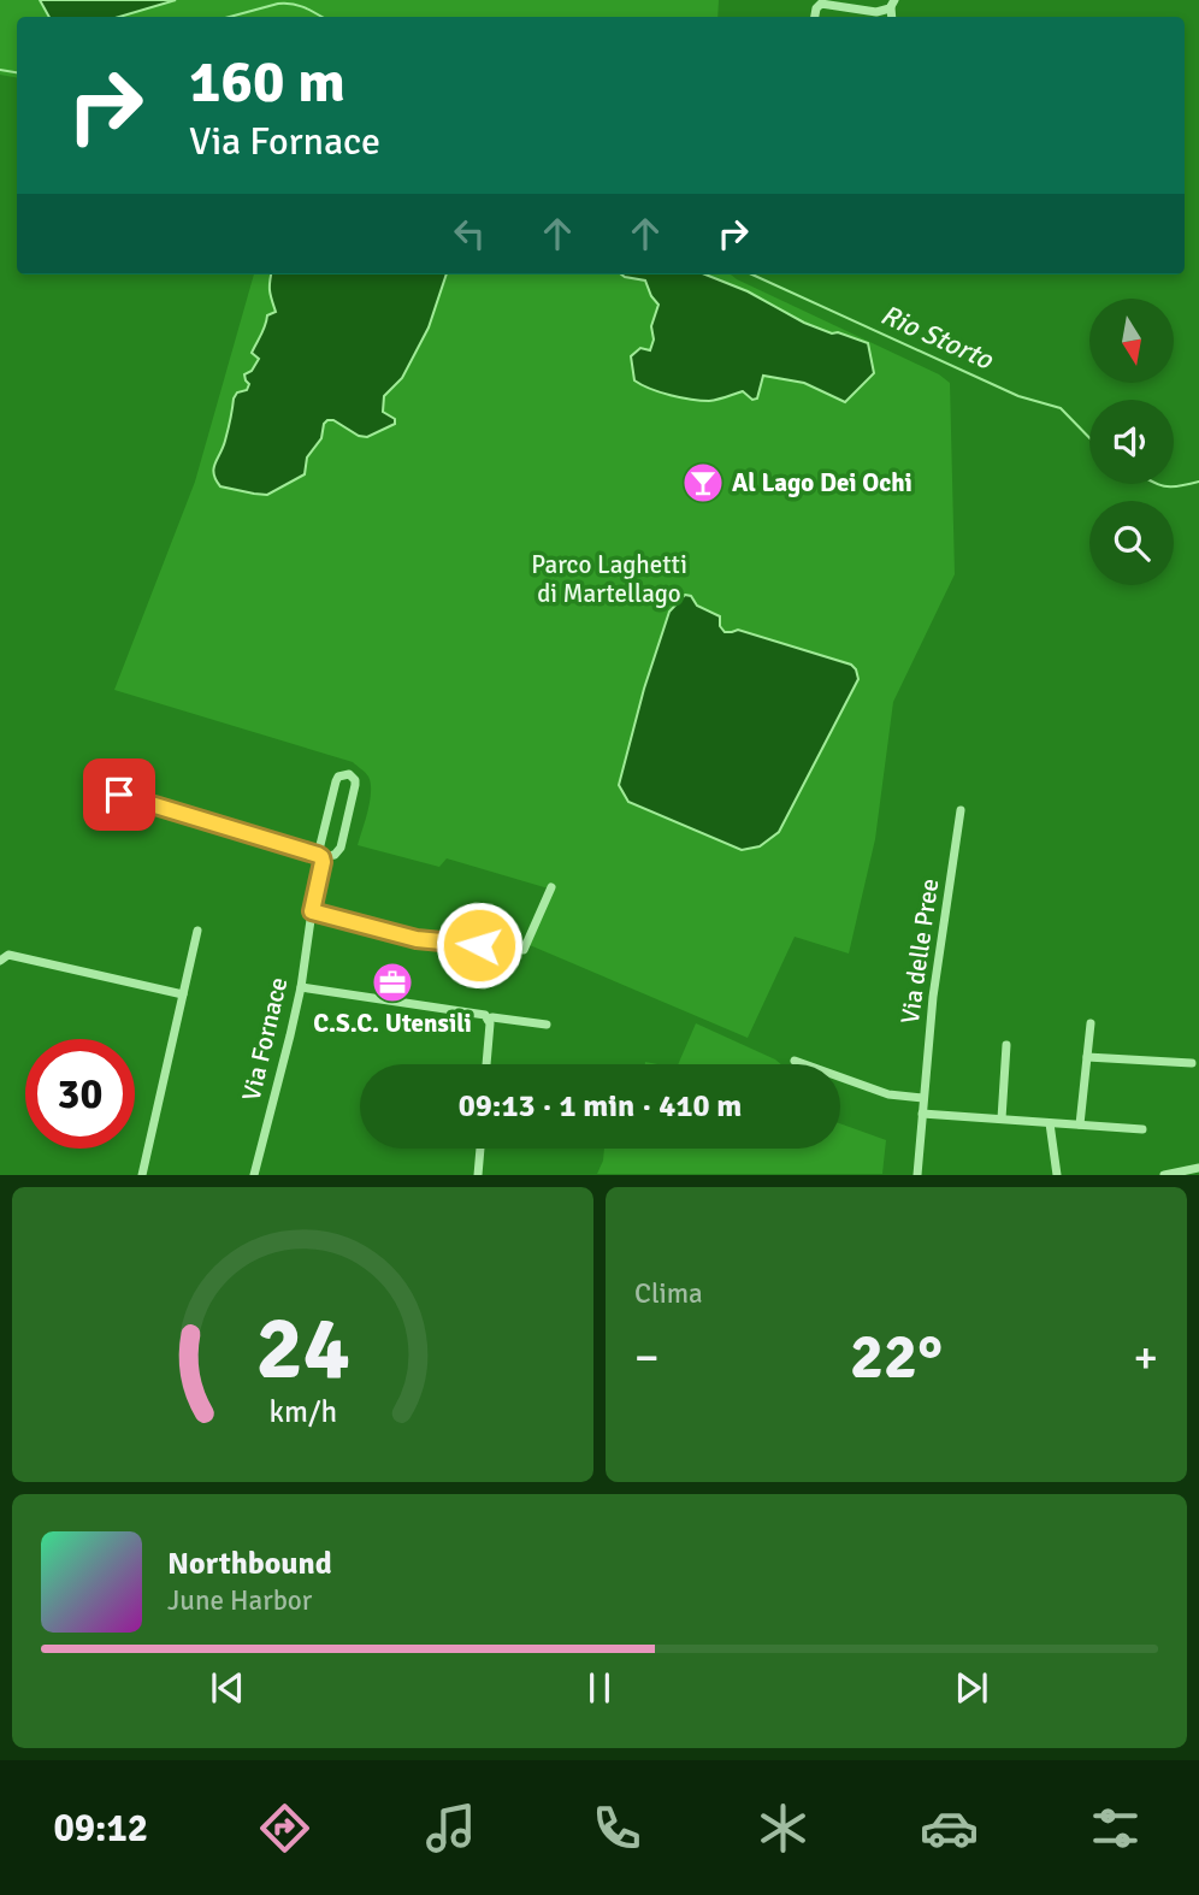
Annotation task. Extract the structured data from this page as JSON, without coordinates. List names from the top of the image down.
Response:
{
  "streets": {
    "street": ["Via delle Pree", "Via Fornace"]
  },
  "water": ["Rio Storto"],
  "parks": ["Parco Laghetti di Martellago"],
  "places": {
    "bar": ["Al Lago Dei Ochi"],
    "office": ["C.S.C. Utensili"]
  },
  "north": "bottom",
  "page": {
    "turn": ["160 m", "Via Fornace"],
    "limit": "30",
    "trip": "09:13 · 1 min · 410 m",
    "tile": "Clima",
    "heat": ["−", "22°", "+"],
    "song": ["Northbound", "June Harbor"],
    "tabs": "09:12",
    "gauge": ["24", "km/h"]
  }
}
